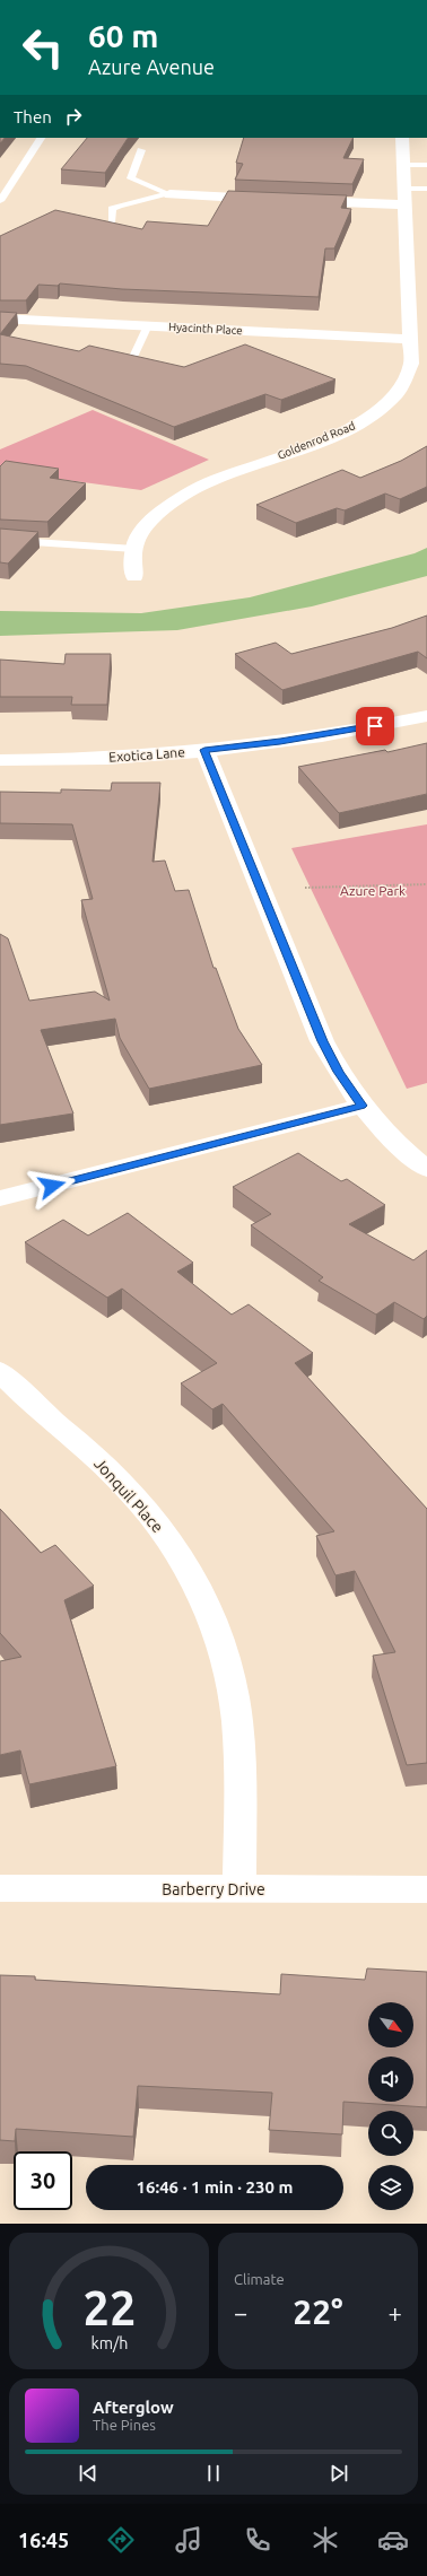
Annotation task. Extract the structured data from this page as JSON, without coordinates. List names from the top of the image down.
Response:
{
  "streets": {
    "street": [
      "Hyacinth Place",
      "Goldenrod Road",
      "Exotica Lane",
      "Jonquil Place",
      "Barberry Drive"
    ]
  },
  "crossings": [
    ["Hyacinth Place", "Goldenrod Road"],
    ["Jonquil Place", "Barberry Drive"]
  ],
  "parks": ["Azure Park"],
  "north": "bottom right",
  "page": {
    "turn": ["60 m", "Azure Avenue"],
    "then": "Then",
    "limit": "30",
    "trip": "16:46 · 1 min · 230 m",
    "tile": "Climate",
    "heat": ["−", "22°", "+"],
    "song": ["Afterglow", "The Pines"],
    "tabs": "16:45",
    "gauge": ["22", "km/h"]
  }
}
